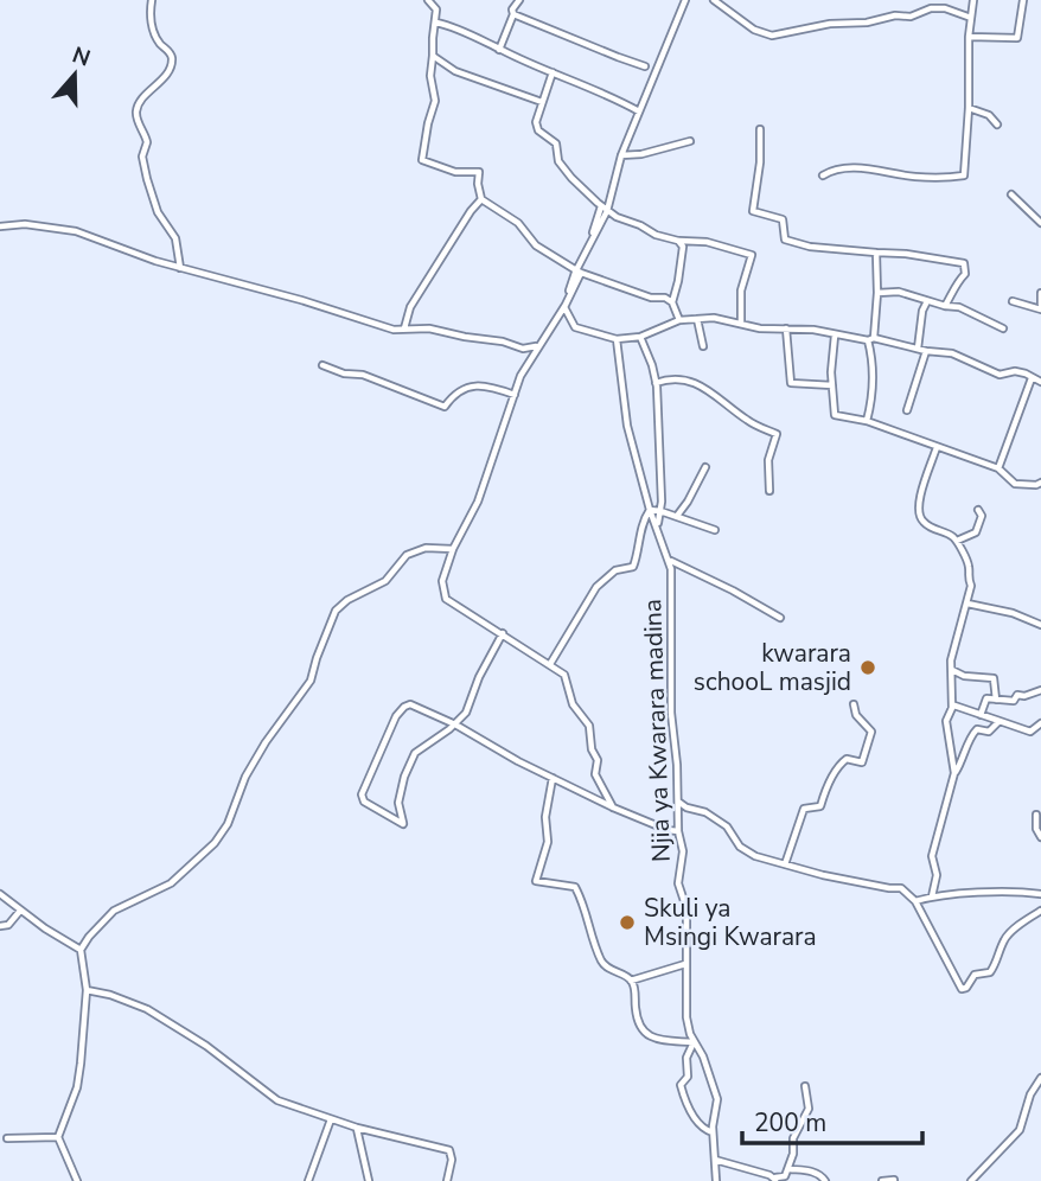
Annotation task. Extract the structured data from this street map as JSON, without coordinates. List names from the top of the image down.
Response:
{
  "streets": {
    "street": ["Njia ya Kwarara madina"]
  },
  "places": ["kwarara schooL masjid", "Skuli ya Msingi Kwarara"],
  "scale_bar": "200 m",
  "north": "top"
}
